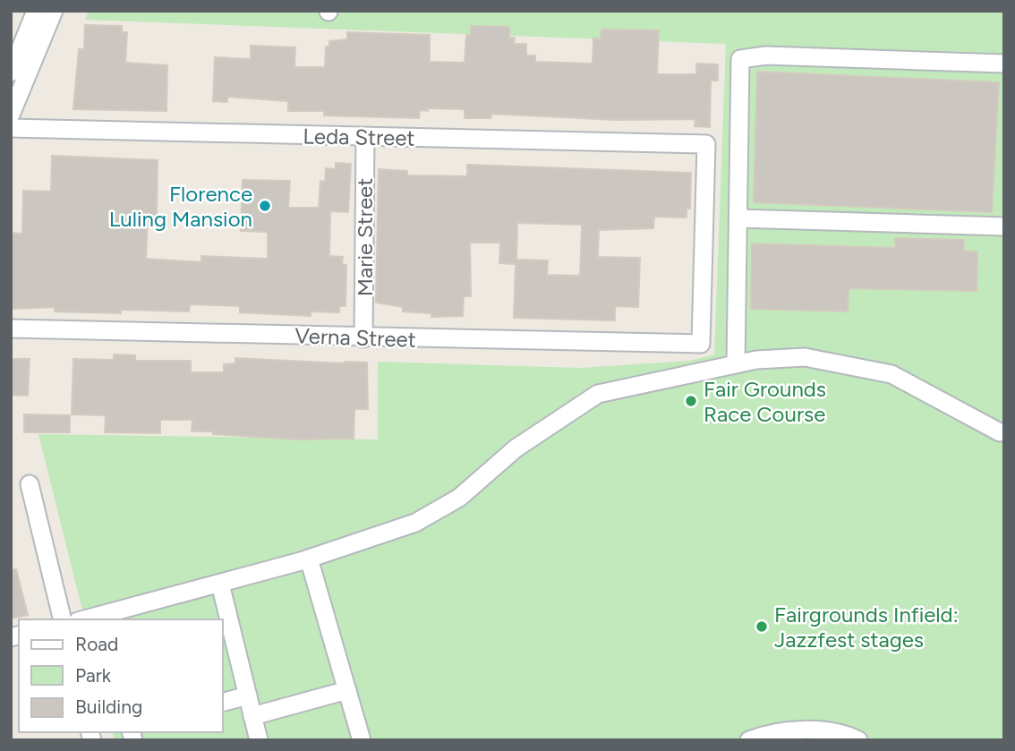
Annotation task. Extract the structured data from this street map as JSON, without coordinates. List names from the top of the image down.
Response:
{
  "streets": {
    "street": ["Leda Street", "Marie Street", "Verna Street"]
  },
  "crossings": [
    ["Leda Street", "Marie Street"],
    ["Leda Street", "Verna Street"],
    ["Marie Street", "Verna Street"]
  ],
  "places": ["Florence Luling Mansion", "Fair Grounds Race Course", "Fairgrounds Infield: Jazzfest stages"],
  "legend": ["Road", "Park", "Building"]
}
